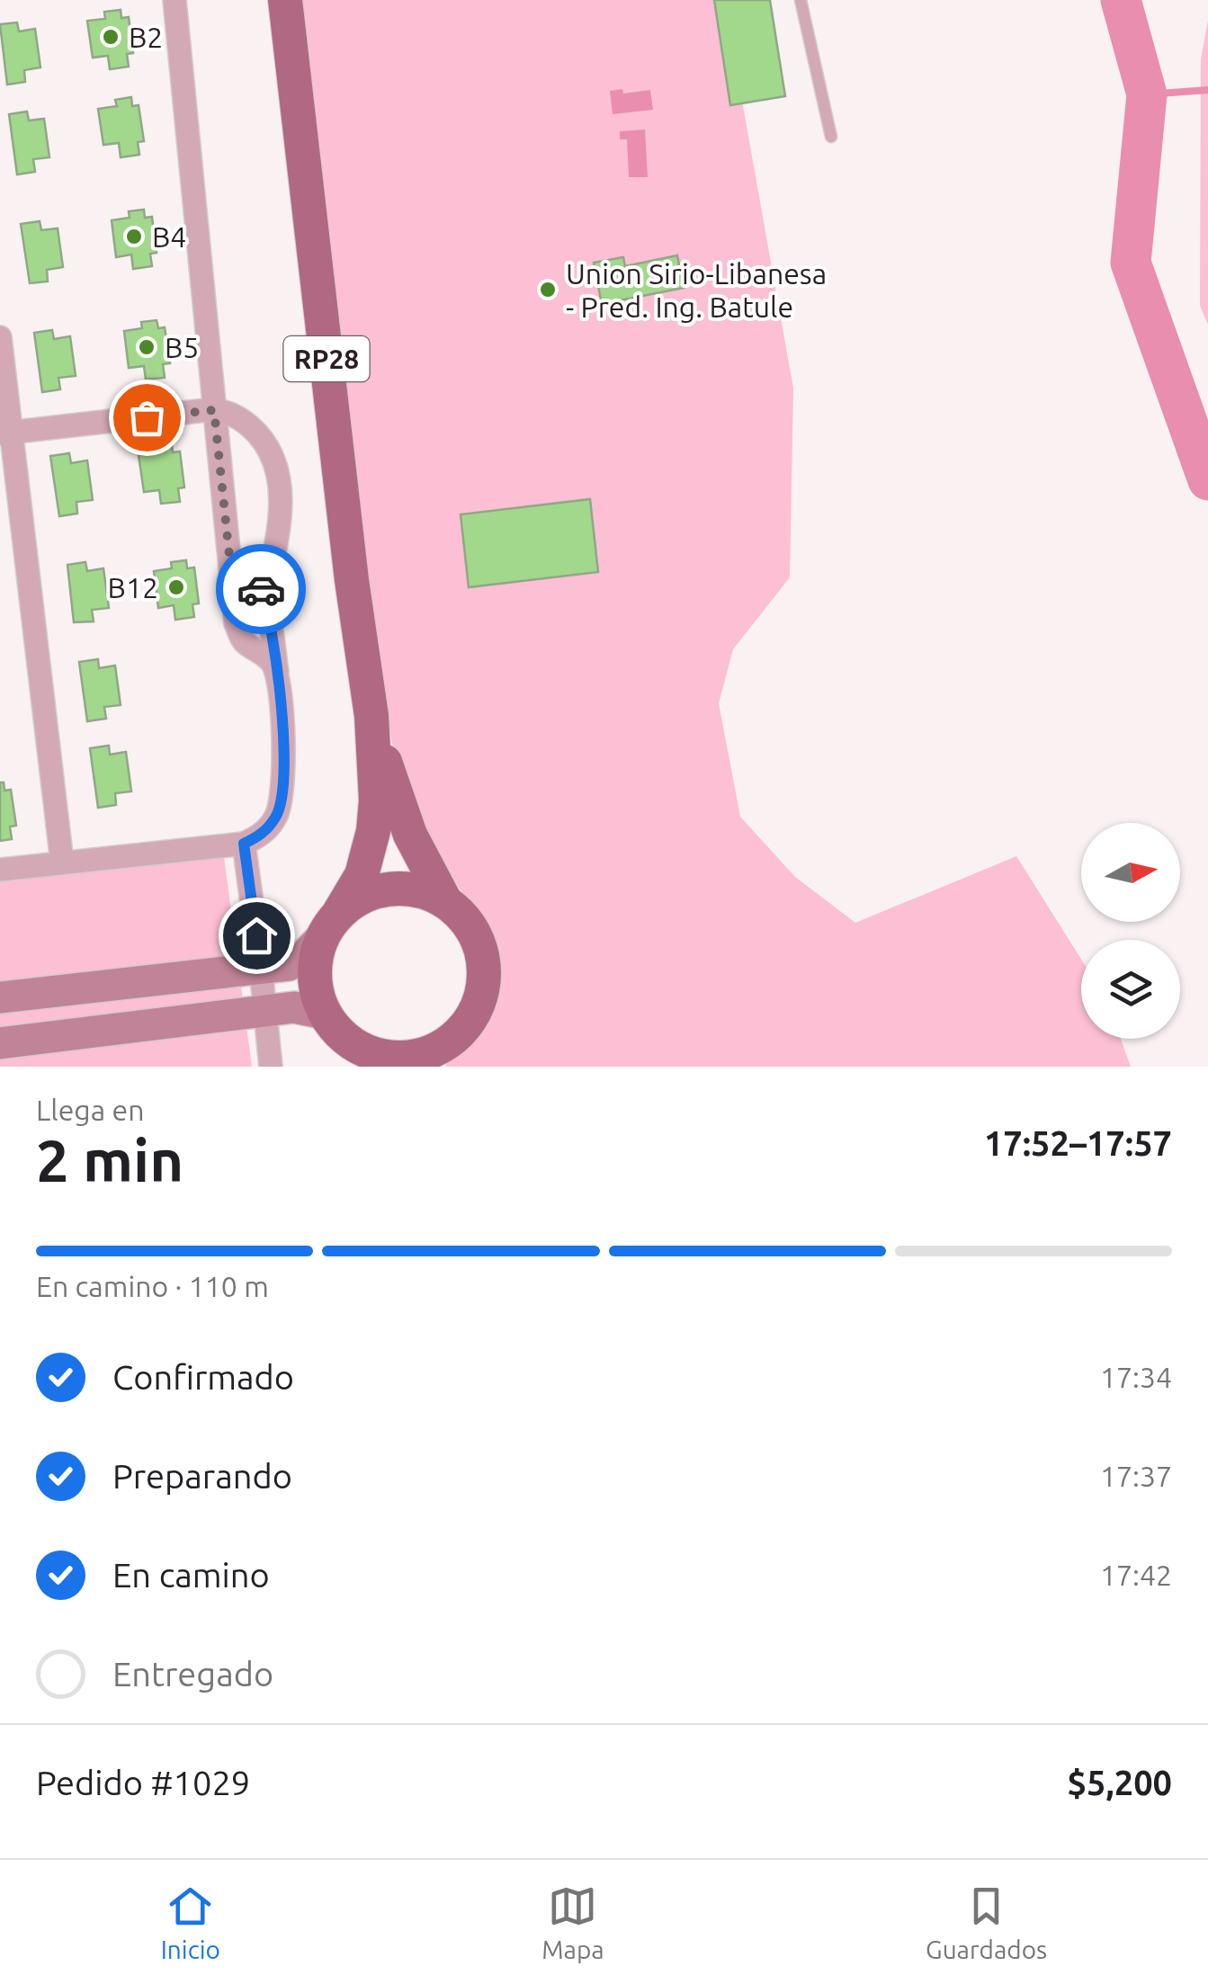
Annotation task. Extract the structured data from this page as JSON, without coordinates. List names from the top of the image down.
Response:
{
  "streets": {
    "main road": ["RP28"]
  },
  "places": [
    "B2",
    "B4",
    "Union Sirio-Libanesa - Pred. Ing. Batule",
    "B5",
    "B12"
  ],
  "north": "right",
  "page": {
    "heading": ["2 min", "Llega en", "17:52–17:57"],
    "panel": ["Pedido #1029", "$5,200"],
    "bar": "En camino · 110 m",
    "list": [
      ["Confirmado", "17:34"],
      ["Preparando", "17:37"],
      ["En camino", "17:42"],
      "Entregado"
    ],
    "tabs": ["Inicio", "Mapa", "Guardados"]
  }
}
